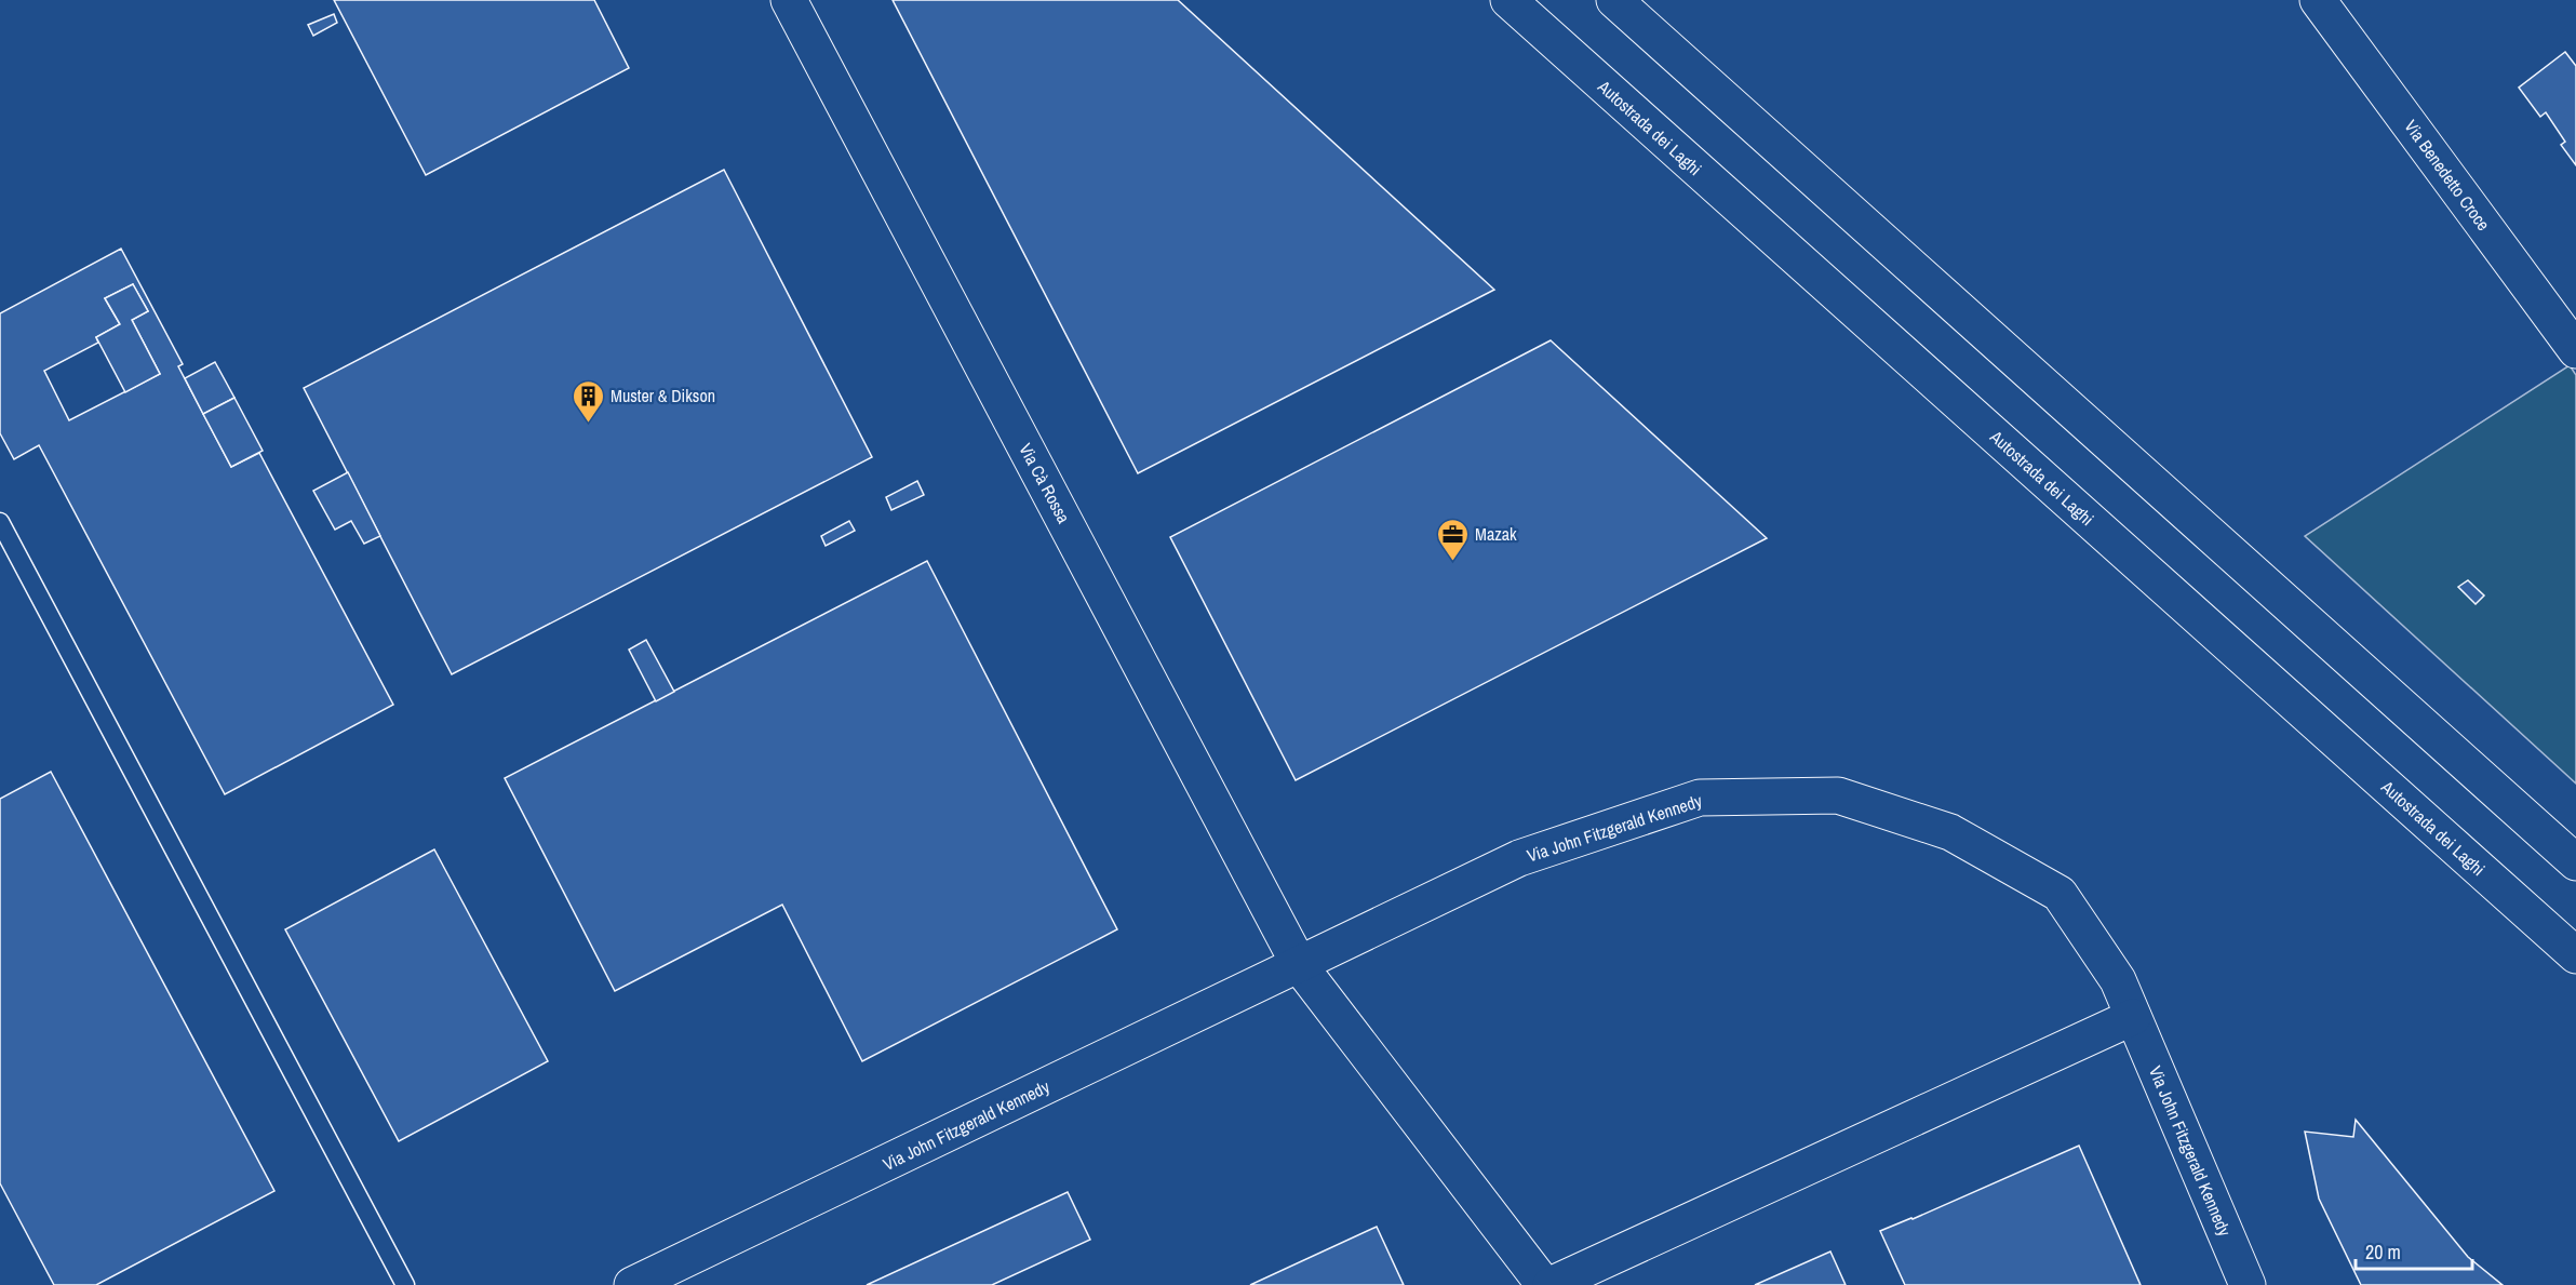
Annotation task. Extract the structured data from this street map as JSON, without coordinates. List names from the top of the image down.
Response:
{
  "streets": {
    "main road": [
      "Autostrada dei Laghi",
      "Via Benedetto Croce",
      "Via Cà Rossa",
      "Via John Fitzgerald Kennedy"
    ]
  },
  "crossings": [
    ["Via Cà Rossa", "Via John Fitzgerald Kennedy"]
  ],
  "places": {
    "building": ["Muster & Dikson"],
    "office": ["Mazak"]
  },
  "scale_bar": "20 m"
}
